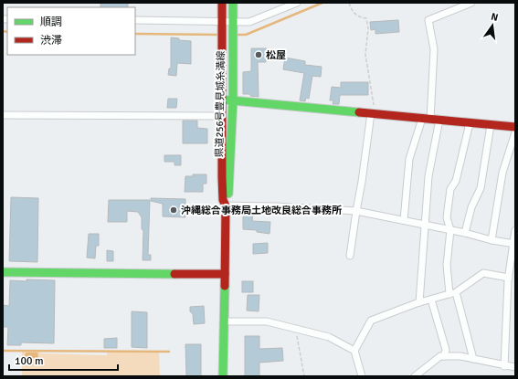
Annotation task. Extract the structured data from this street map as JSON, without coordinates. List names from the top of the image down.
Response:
{
  "streets": {
    "main road": ["県道256号豊見城糸満線"]
  },
  "places": ["松屋", "沖縄総合事務局土地改良総合事務所"],
  "legend": ["順調", "渋滞"],
  "scale_bar": "100 m",
  "north": "top"
}
